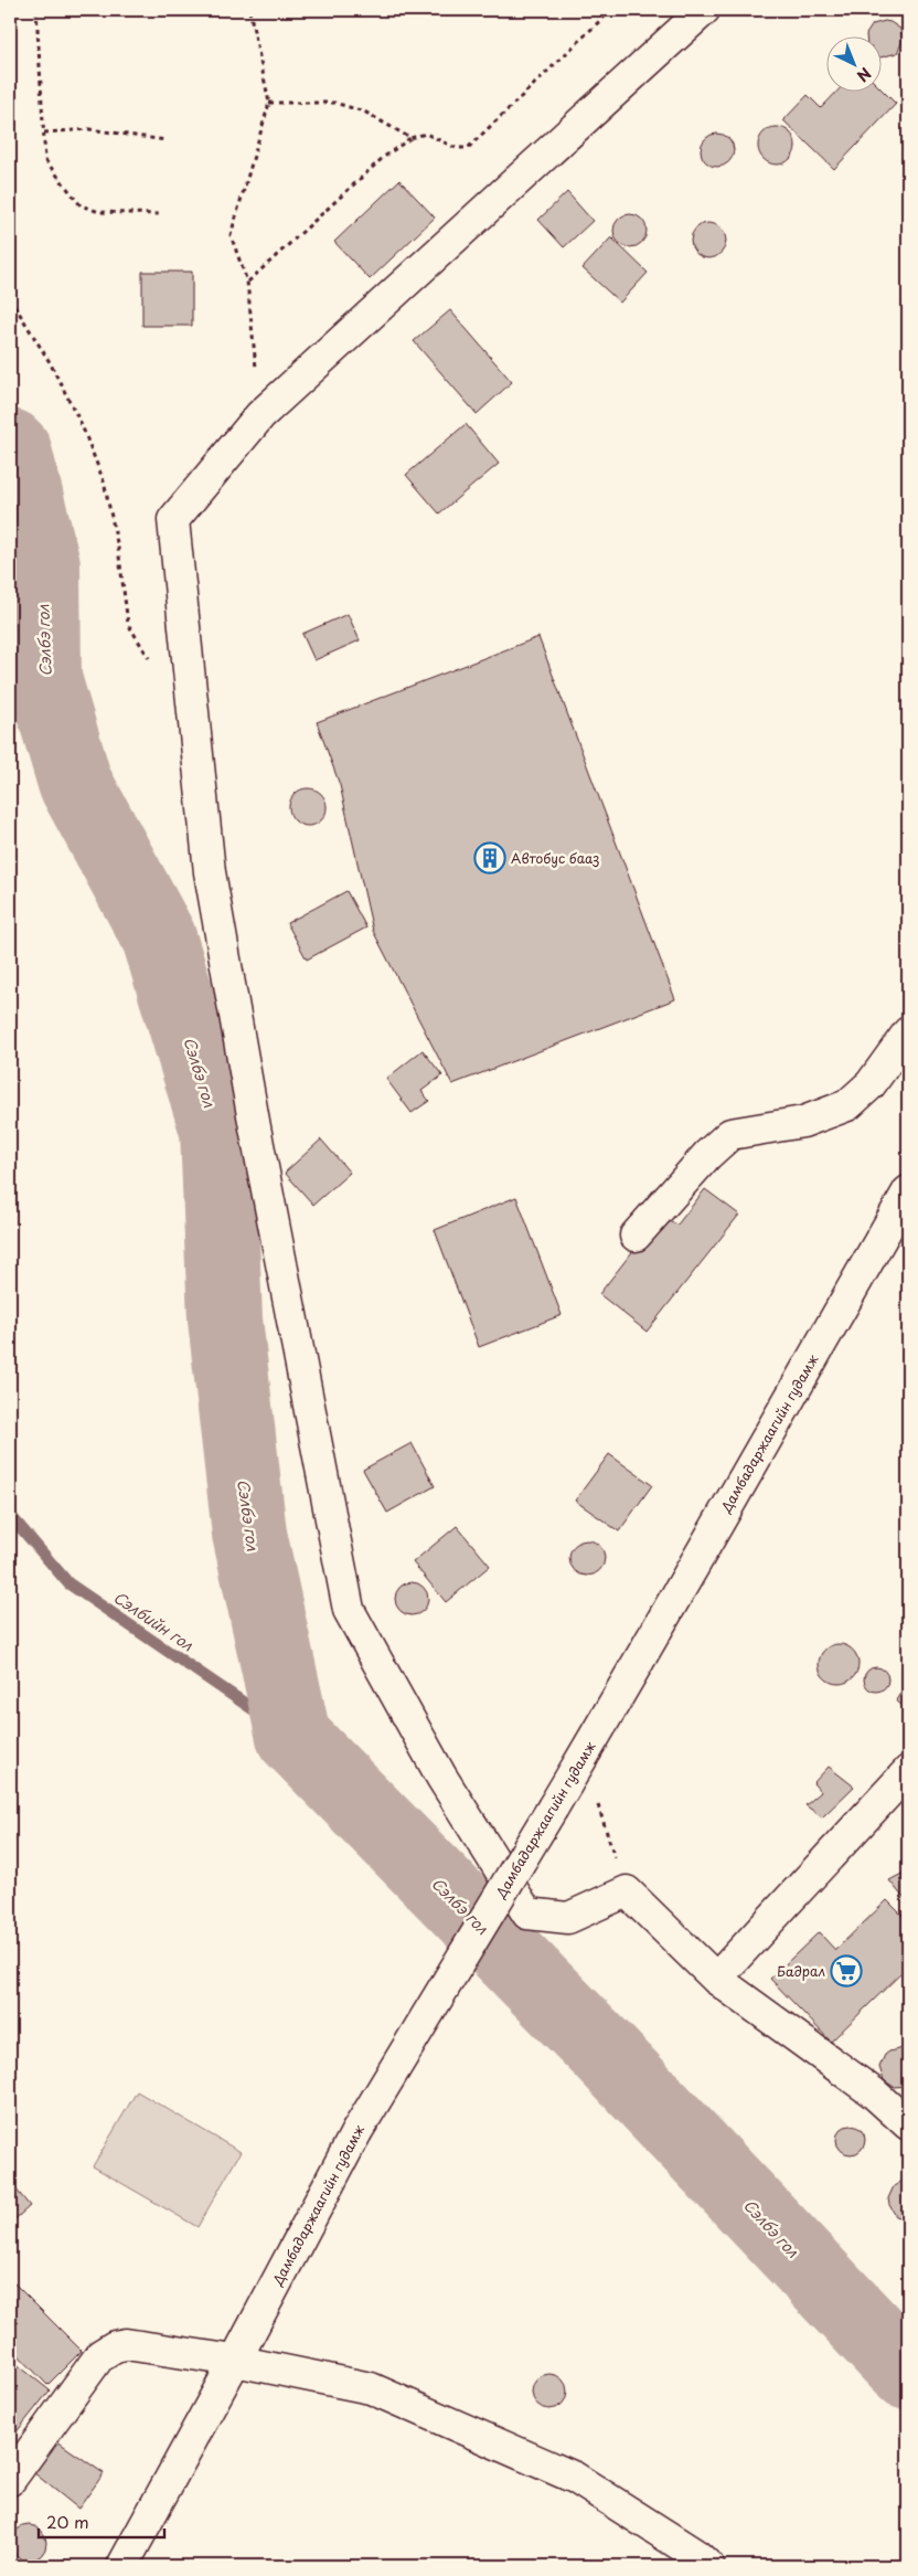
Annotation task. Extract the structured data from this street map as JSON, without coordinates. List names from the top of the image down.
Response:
{
  "streets": {
    "street": ["Дамбадаржаагийн гудамж"]
  },
  "water": ["Сэлбэ гол", "Сэлбийн гол"],
  "places": {
    "building": ["Автобус бааз"],
    "supermarket": ["Бадрал"]
  },
  "scale_bar": "20 m",
  "north": "bottom right"
}
